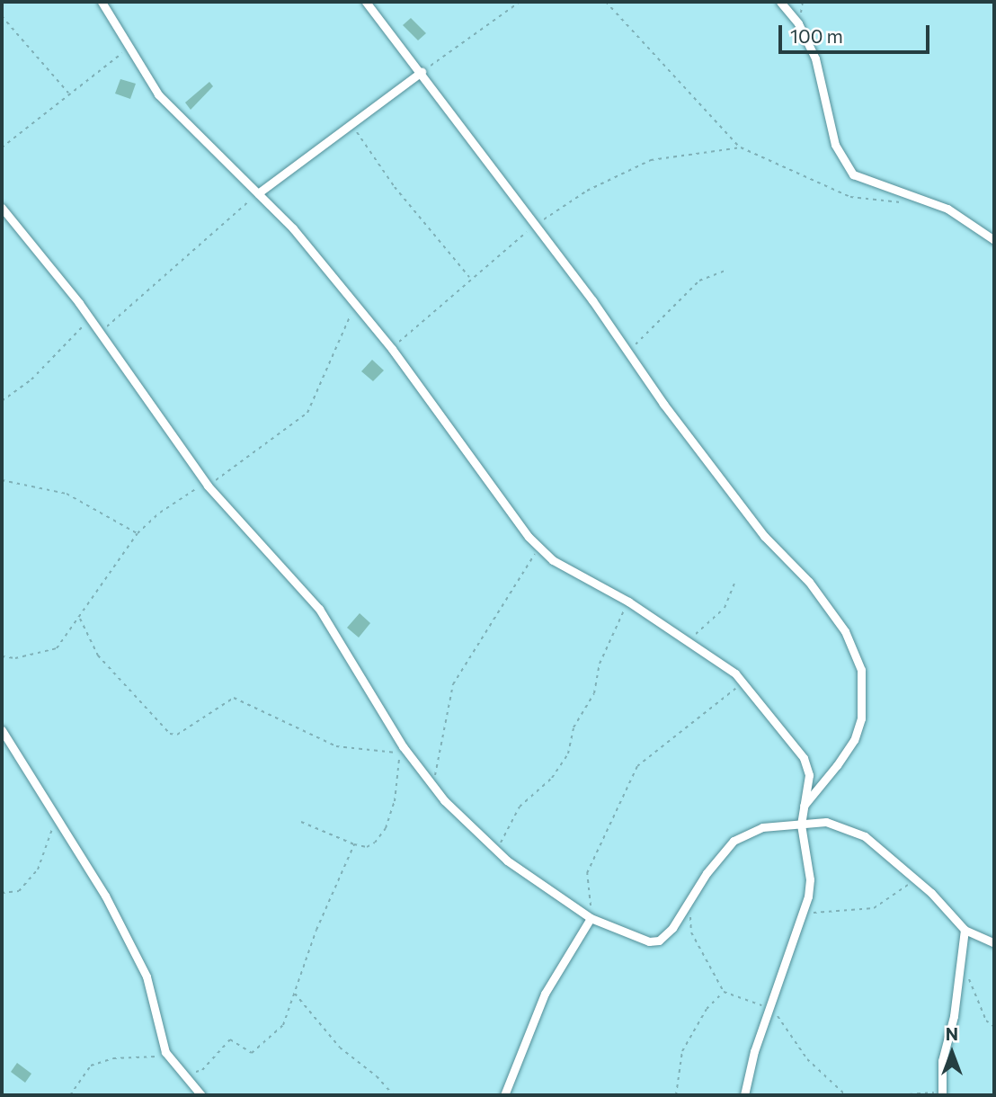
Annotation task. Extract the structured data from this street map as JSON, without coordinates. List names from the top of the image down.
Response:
{
  "scale_bar": "100 m",
  "north": "top"
}
